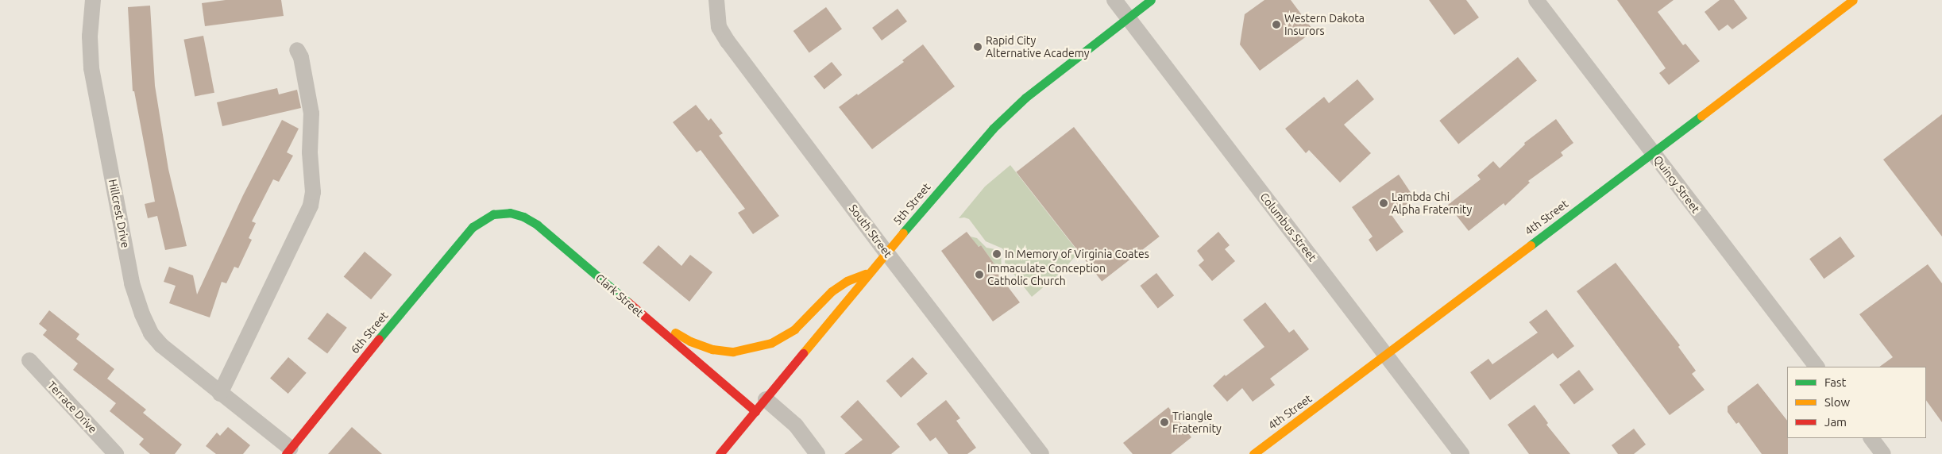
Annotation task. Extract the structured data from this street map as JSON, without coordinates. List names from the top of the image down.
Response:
{
  "streets": {
    "street": [
      "Quincy Street",
      "5th Street",
      "Hillcrest Drive",
      "4th Street",
      "Columbus Street",
      "South Street",
      "Clark Street",
      "6th Street",
      "Terrace Drive"
    ]
  },
  "crossings": [
    ["Quincy Street", "4th Street"],
    ["5th Street", "Columbus Street"],
    ["5th Street", "South Street"],
    ["5th Street", "Clark Street"],
    ["Hillcrest Drive", "6th Street"],
    ["4th Street", "Columbus Street"],
    ["Clark Street", "6th Street"]
  ],
  "places": [
    "Western Dakota Insurors",
    "Rapid City Alternative Academy",
    "Lambda Chi Alpha Fraternity",
    "In Memory of Virginia Coates",
    "Immaculate Conception Catholic Church",
    "Triangle Fraternity"
  ],
  "legend": ["Fast", "Slow", "Jam"]
}
